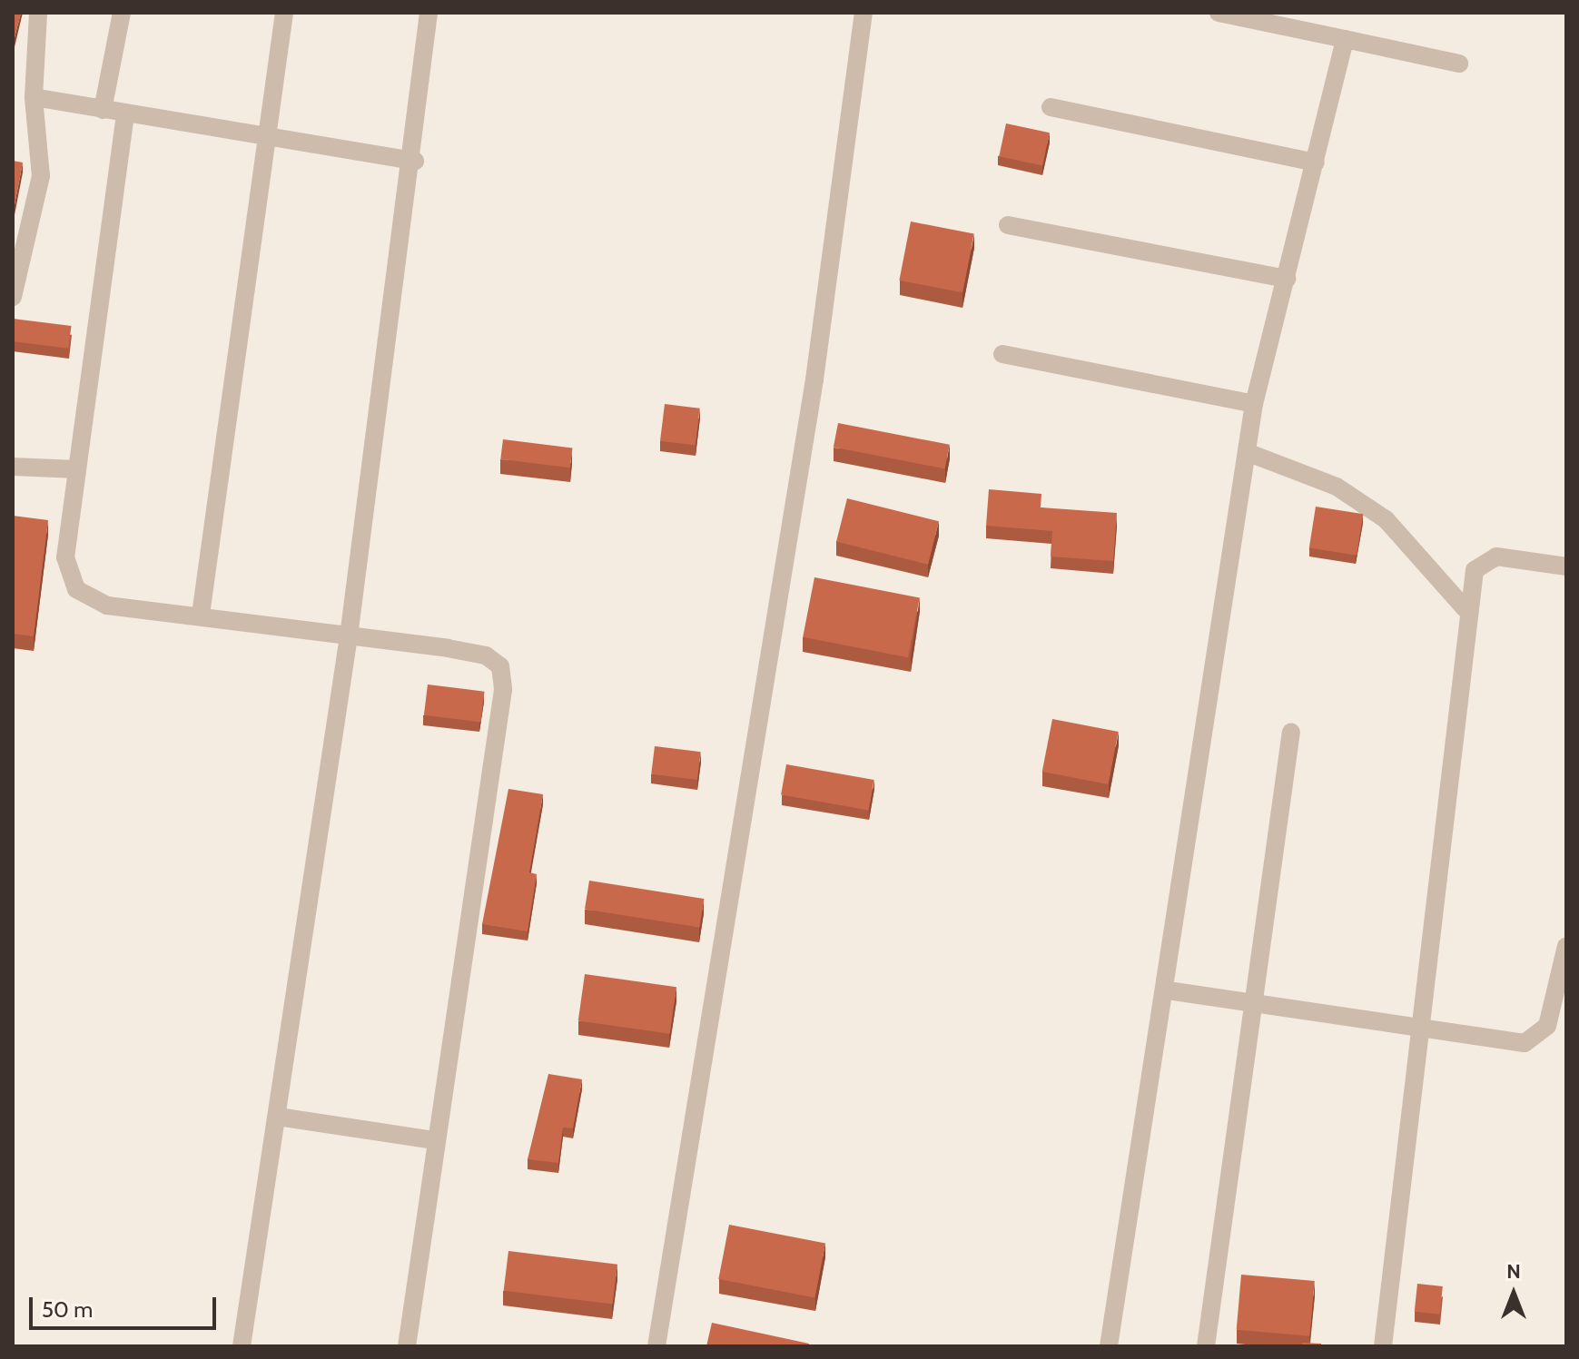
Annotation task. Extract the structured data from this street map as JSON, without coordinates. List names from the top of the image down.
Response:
{
  "scale_bar": "50 m",
  "north": "top"
}
